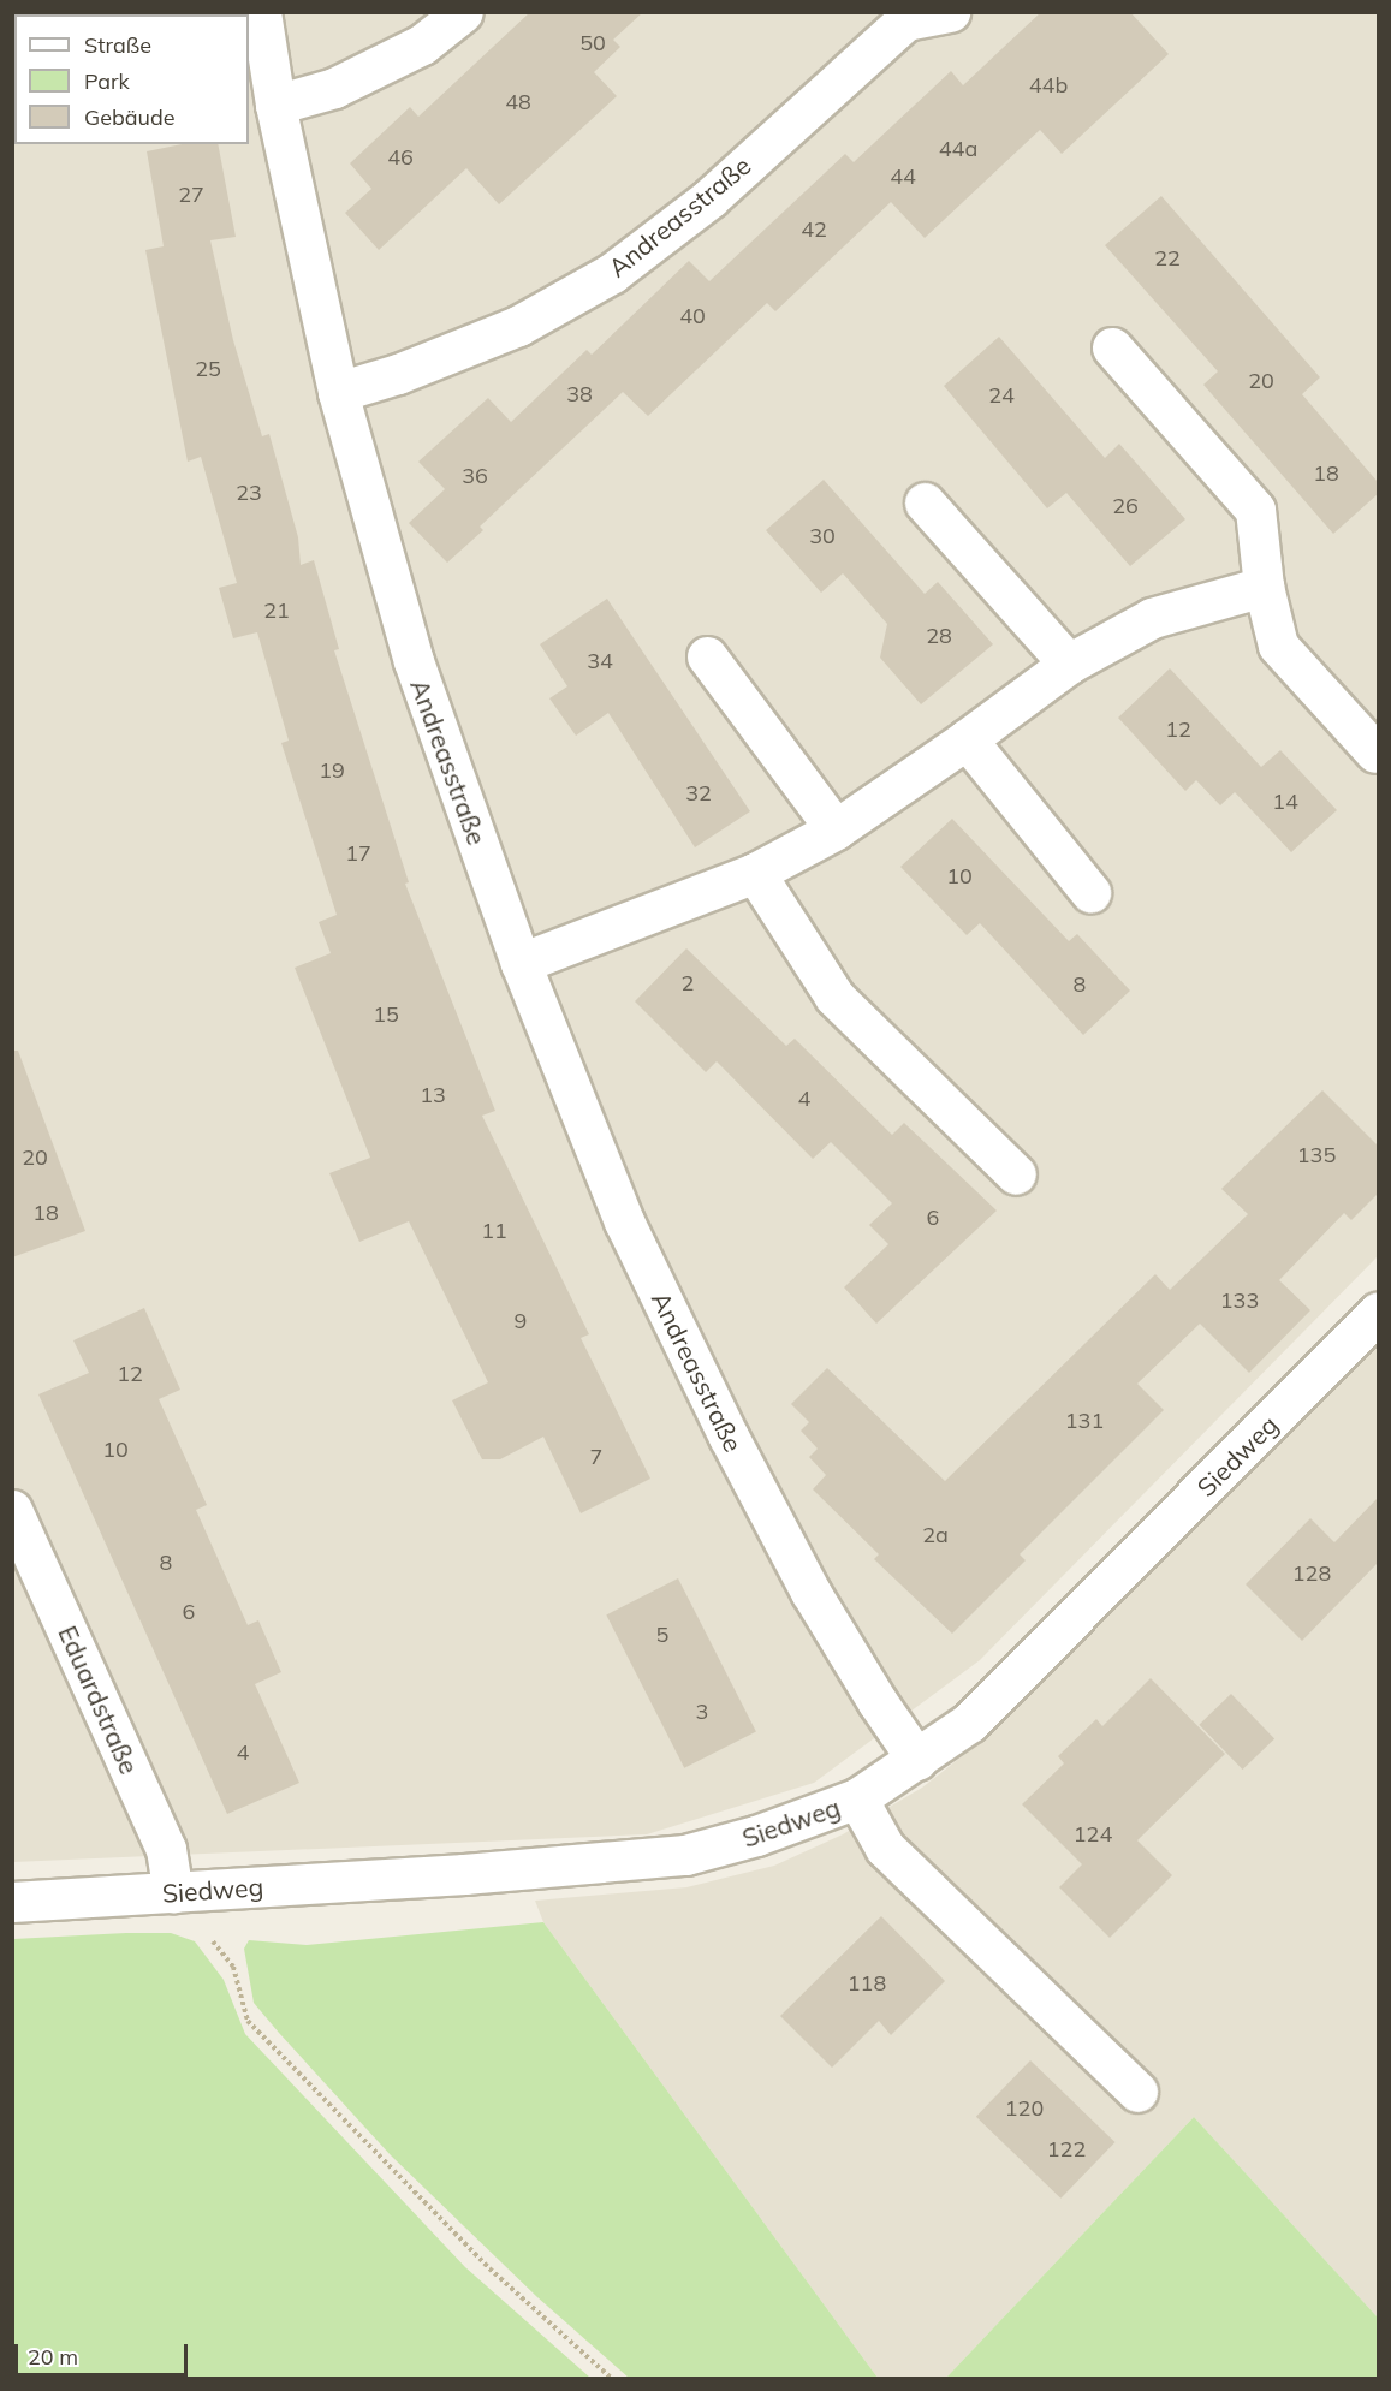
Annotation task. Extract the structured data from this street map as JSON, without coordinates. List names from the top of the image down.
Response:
{
  "streets": {
    "street": ["Andreasstraße", "Siedweg", "Eduardstraße"]
  },
  "crossings": [
    ["Andreasstraße", "Siedweg"],
    ["Siedweg", "Eduardstraße"]
  ],
  "house_numbers": [
    "50",
    "44b",
    "48",
    "44a",
    "46",
    "44",
    "27",
    "42",
    "22",
    "40",
    "25",
    "20",
    "38",
    "24",
    "18",
    "36",
    "23",
    "26",
    "30",
    "21",
    "28",
    "34",
    "12",
    "19",
    "32",
    "14",
    "17",
    "10",
    "2",
    "8",
    "15",
    "13",
    "4",
    "135",
    "20",
    "18",
    "6",
    "11",
    "133",
    "9",
    "12",
    "131",
    "10",
    "7",
    "2a",
    "8",
    "128",
    "6",
    "5",
    "3",
    "4",
    "124",
    "118",
    "120",
    "122"
  ],
  "legend": ["Straße", "Park", "Gebäude"],
  "scale_bar": "20 m"
}
